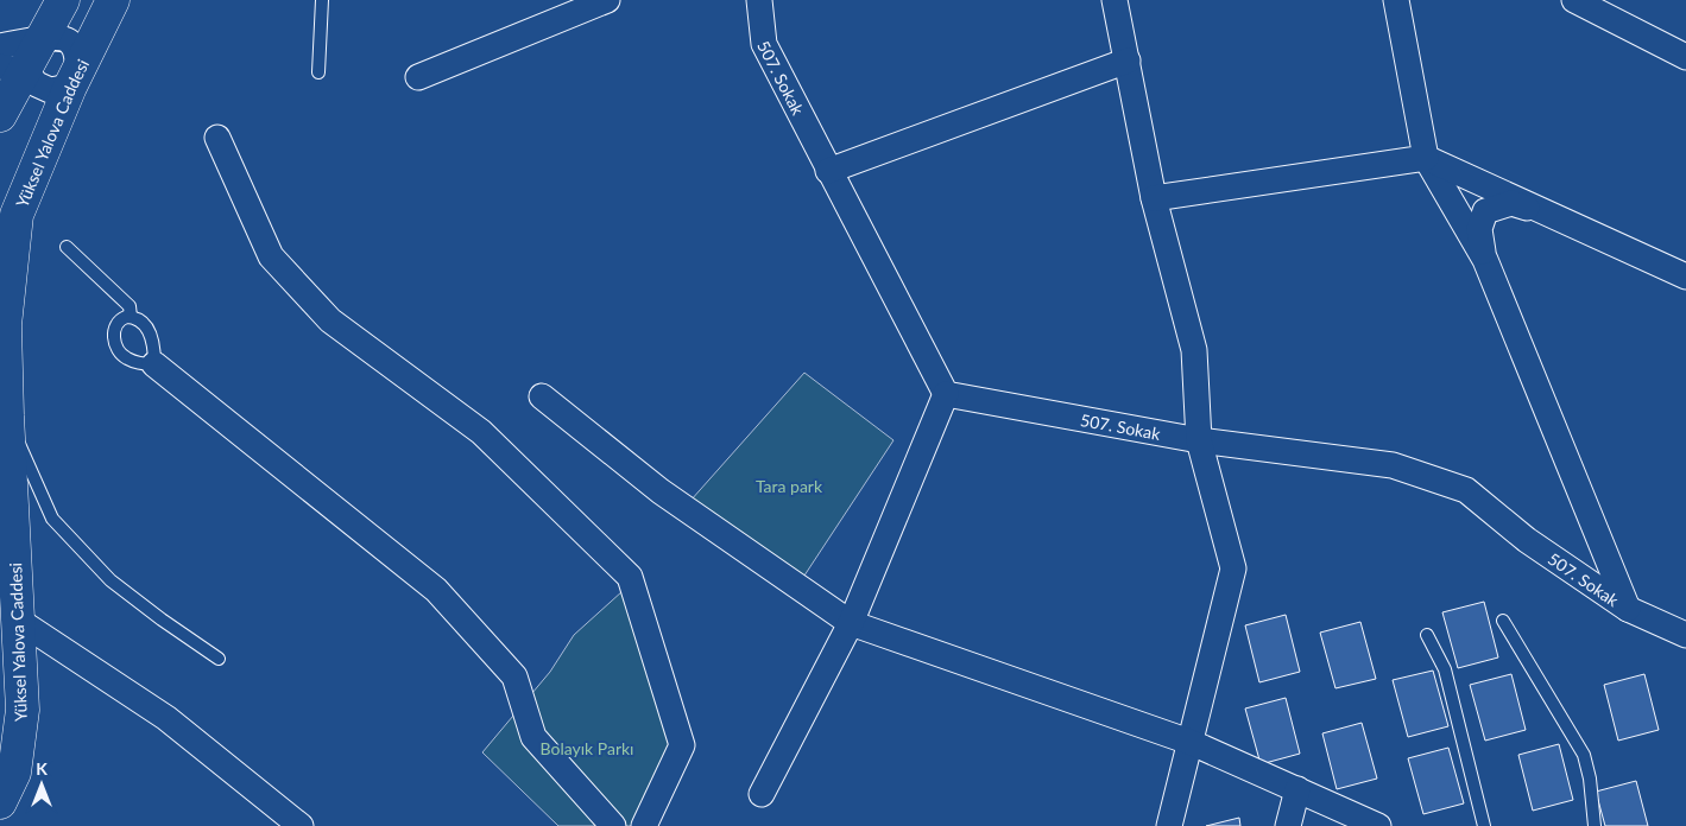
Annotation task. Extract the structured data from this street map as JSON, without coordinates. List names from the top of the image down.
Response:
{
  "streets": {
    "main road": ["Yüksel Yalova Caddesi"],
    "street": ["507. Sokak"]
  },
  "parks": ["Tara park", "Bolayık Parkı"],
  "north": "top"
}
